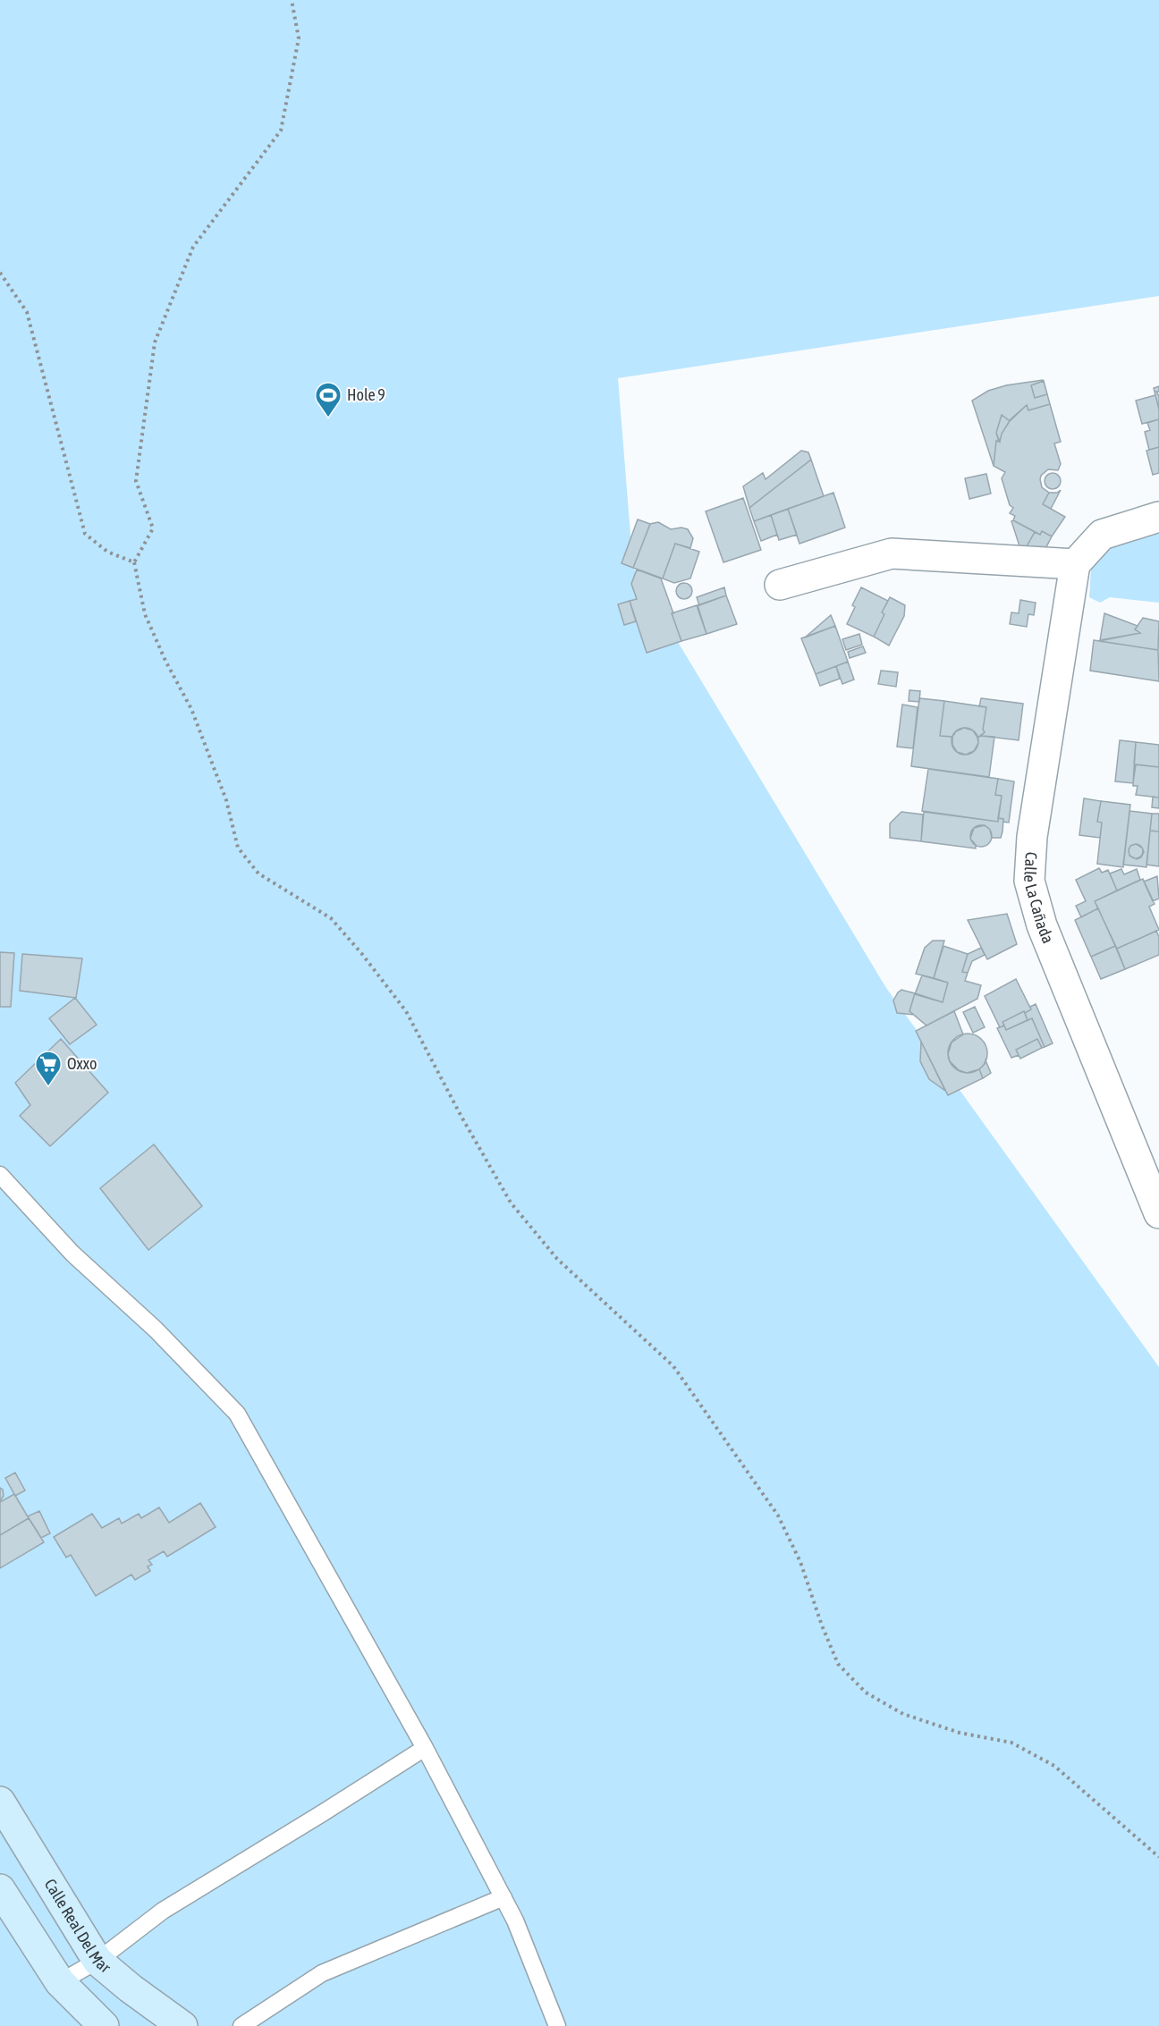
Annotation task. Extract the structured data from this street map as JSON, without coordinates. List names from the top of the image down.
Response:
{
  "streets": {
    "street": ["Calle La Cañada", "Calle Real Del Mar"]
  },
  "places": {
    "sports": ["Hole 9"],
    "supermarket": ["Oxxo"]
  }
}
